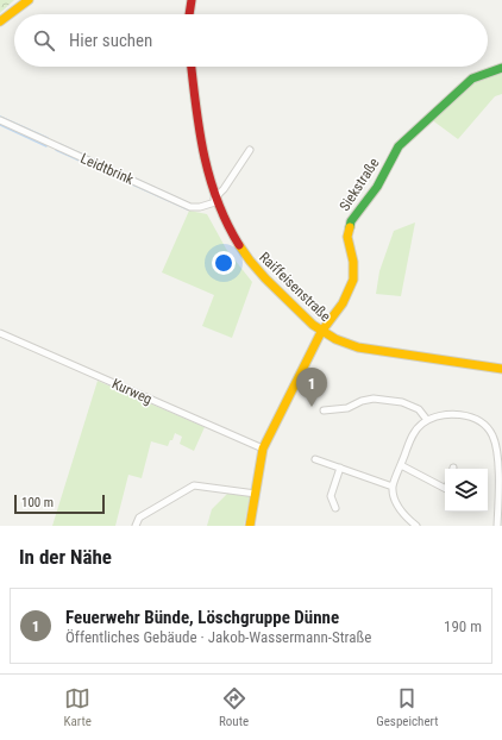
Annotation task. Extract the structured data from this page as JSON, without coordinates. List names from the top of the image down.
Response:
{
  "streets": {
    "street": [
      "Leidtbrink",
      "Siekstraße",
      "Raiffeisenstraße",
      "Kurweg"
    ]
  },
  "crossings": [
    ["Leidtbrink", "Raiffeisenstraße"],
    ["Siekstraße", "Raiffeisenstraße"],
    ["Siekstraße", "Kurweg"]
  ],
  "scale_bar": "100 m",
  "page": {
    "search": "Hier suchen",
    "pins": "1",
    "scale": "100 m",
    "heading": "In der Nähe",
    "list": [
      {
        "mark": "1",
        "name": "Feuerwehr Bünde, Löschgruppe Dünne",
        "note": "Öffentliches Gebäude · Jakob-Wassermann-Straße",
        "value": "190 m"
      }
    ],
    "nav": ["Karte", "Route", "Gespeichert"]
  }
}
